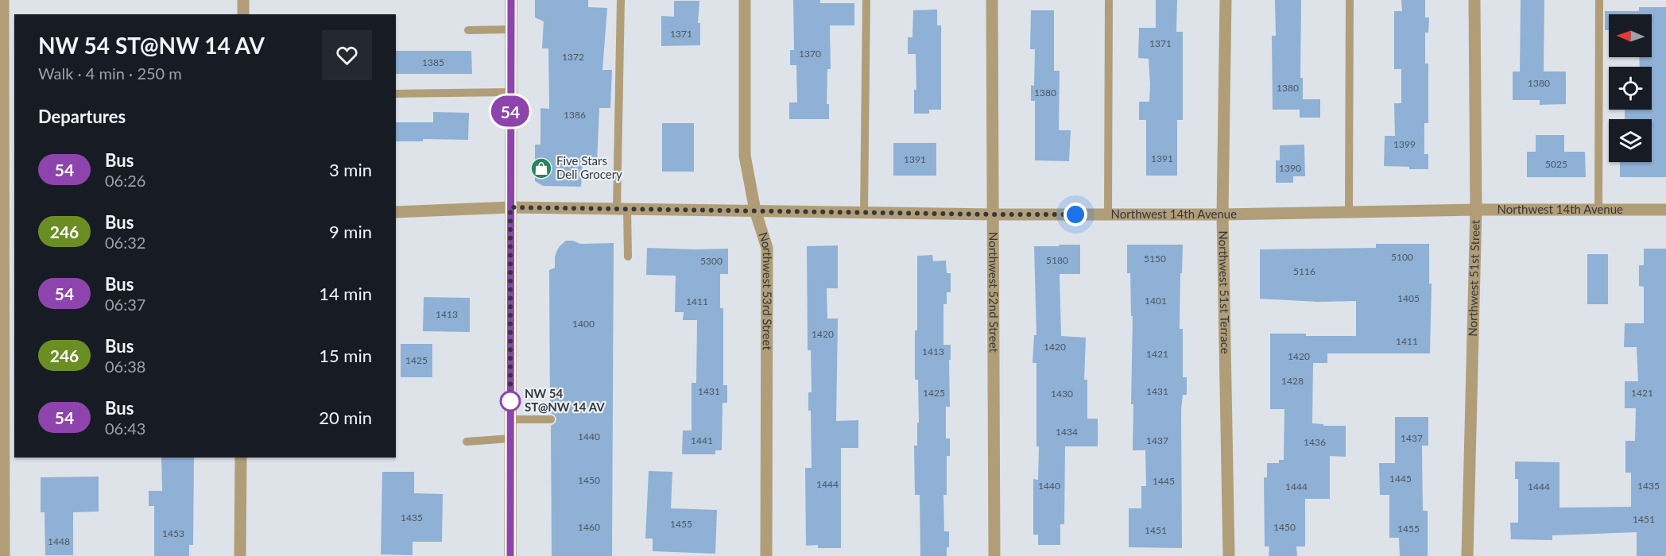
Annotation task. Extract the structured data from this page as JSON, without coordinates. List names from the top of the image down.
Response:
{
  "streets": {
    "street": [
      "Northwest 14th Avenue",
      "Northwest 51st Street",
      "Northwest 53rd Street",
      "Northwest 52nd Street",
      "Northwest 51st Terrace"
    ]
  },
  "crossings": [
    ["Northwest 14th Avenue", "Northwest 51st Street"],
    ["Northwest 14th Avenue", "Northwest 53rd Street"],
    ["Northwest 14th Avenue", "Northwest 52nd Street"],
    ["Northwest 14th Avenue", "Northwest 51st Terrace"]
  ],
  "places": {
    "shop": ["Five Stars Deli Grocery"],
    "other": ["NW 54 ST@NW 14 AV"]
  },
  "lines": ["bus line 54"],
  "house_numbers": [
    "1371",
    "1371",
    "1370",
    "1372",
    "1385",
    "1380",
    "1380",
    "1380",
    "1386",
    "1399",
    "1391",
    "1391",
    "5025",
    "1390",
    "5100",
    "5150",
    "5180",
    "5300",
    "5116",
    "1405",
    "1401",
    "1411",
    "1413",
    "1400",
    "1420",
    "1411",
    "1420",
    "1413",
    "1421",
    "1420",
    "1425",
    "1428",
    "1431",
    "1431",
    "1425",
    "1421",
    "1430",
    "1434",
    "1440",
    "1437",
    "1441",
    "1437",
    "1436",
    "1445",
    "1450",
    "1445",
    "1444",
    "1440",
    "1435",
    "1444",
    "1444",
    "1435",
    "1451",
    "1455",
    "1460",
    "1450",
    "1455",
    "1451",
    "1453",
    "1448"
  ],
  "north": "left",
  "page": {
    "on_map": "54",
    "heading": [
      ["NW 54 ST@NW 14 AV", "Walk · 4 min · 250 m"],
      "Departures"
    ],
    "list": [
      {
        "mark": "54",
        "name": "Bus",
        "note": "06:26",
        "value": "3 min"
      },
      {
        "mark": "246",
        "name": "Bus",
        "note": "06:32",
        "value": "9 min"
      },
      {
        "mark": "54",
        "name": "Bus",
        "note": "06:37",
        "value": "14 min"
      },
      {
        "mark": "246",
        "name": "Bus",
        "note": "06:38",
        "value": "15 min"
      },
      {
        "mark": "54",
        "name": "Bus",
        "note": "06:43",
        "value": "20 min"
      }
    ]
  }
}
